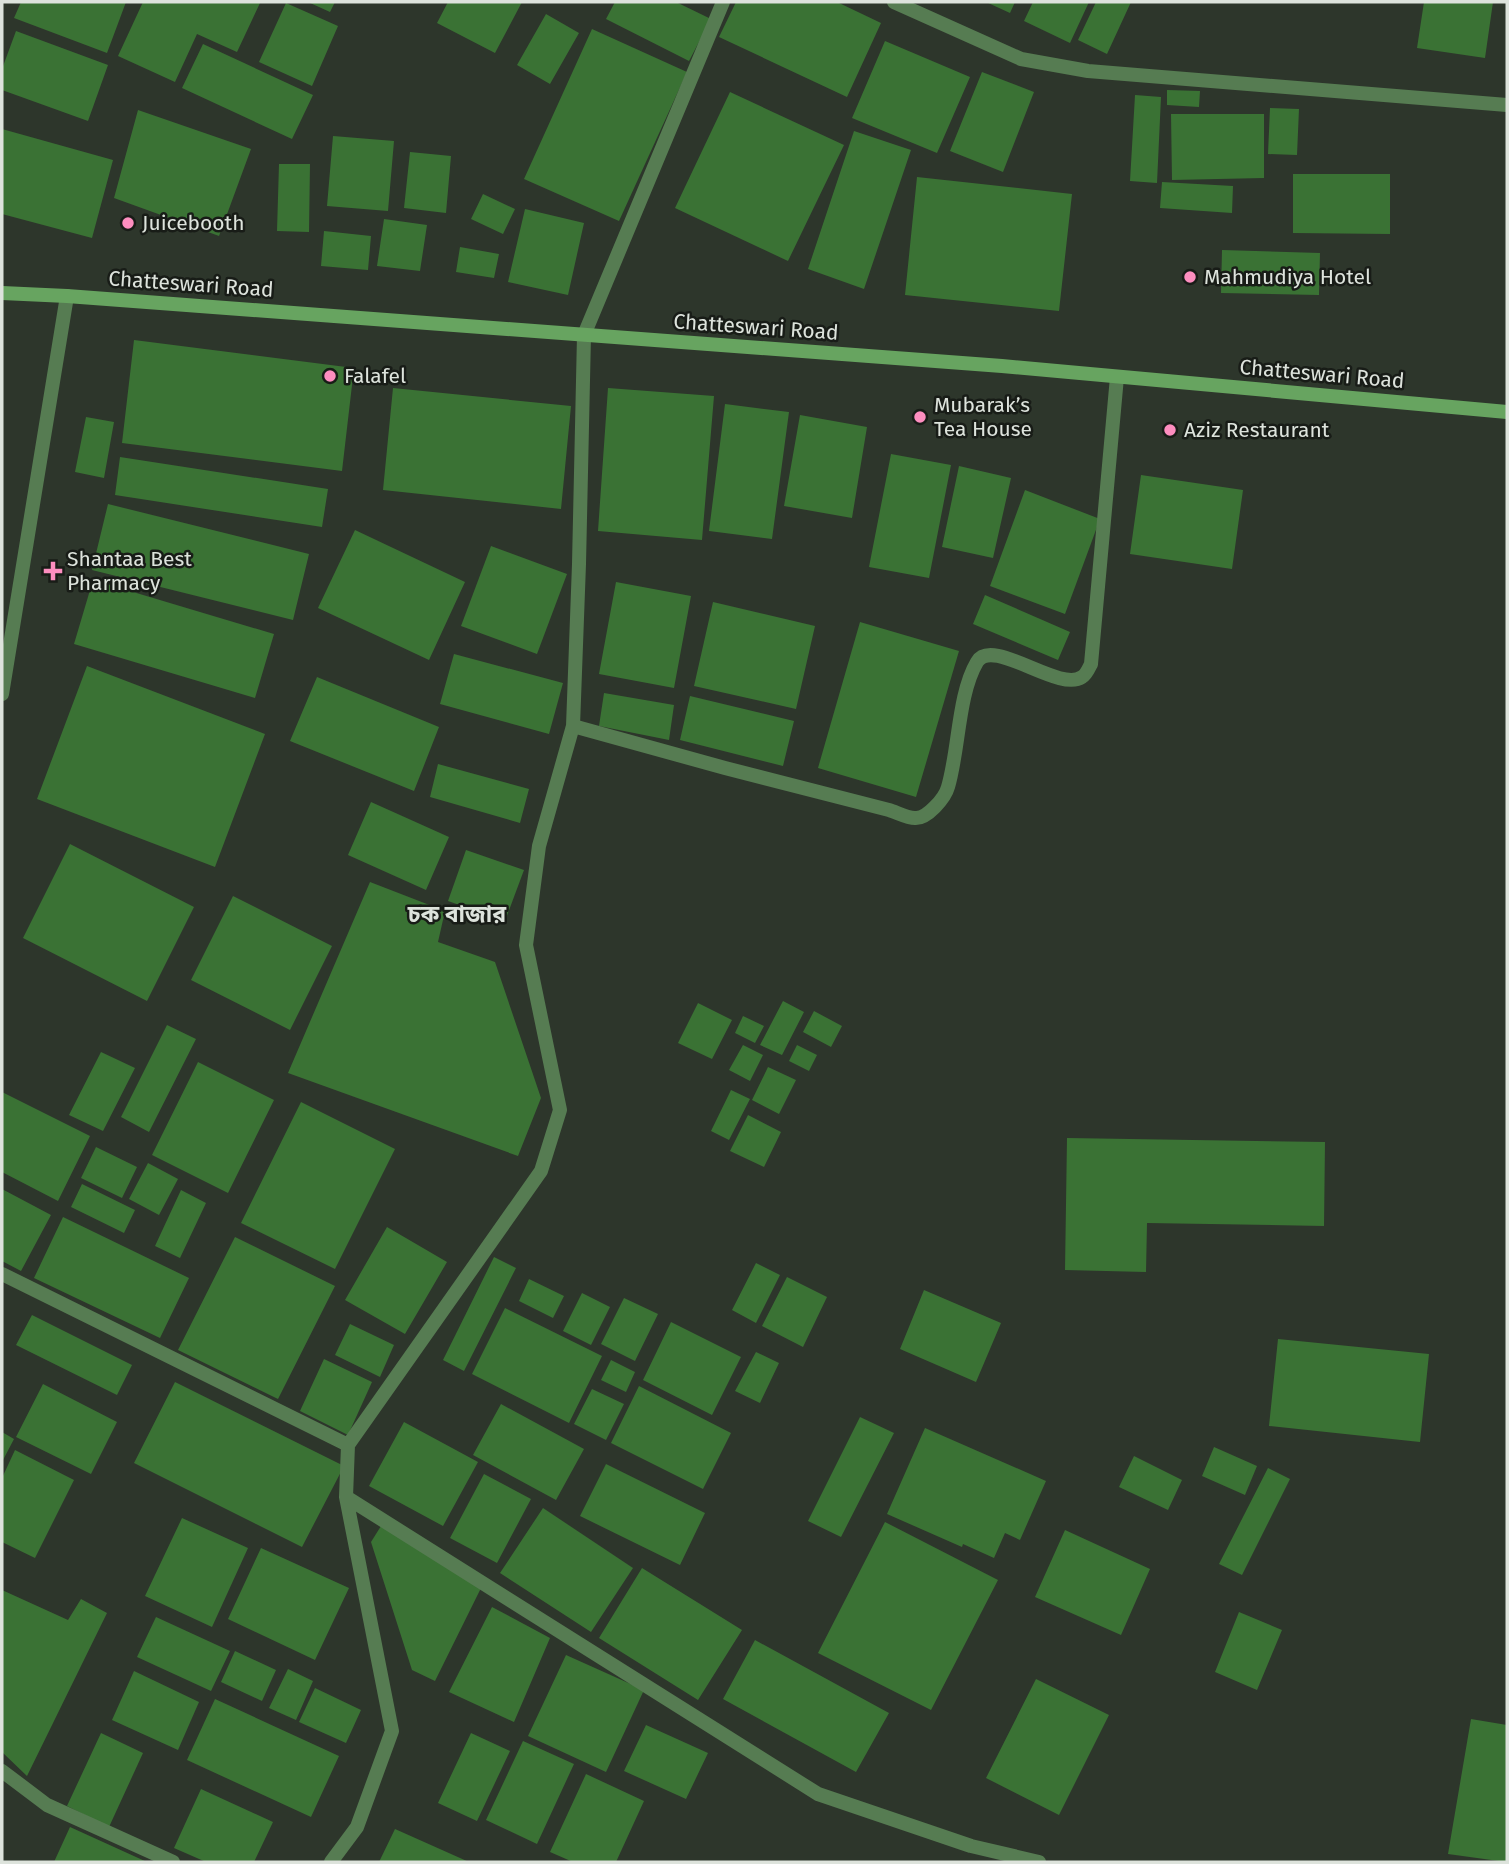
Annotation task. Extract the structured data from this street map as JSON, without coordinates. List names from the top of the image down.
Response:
{
  "streets": {
    "main road": ["Chatteswari Road"]
  },
  "districts": ["চক বাজার"],
  "places": {
    "other": [
      "Juicebooth",
      "Mahmudiya Hotel",
      "Falafel",
      "Mubarak’s Tea House",
      "Aziz Restaurant"
    ],
    "health": ["Shantaa Best Pharmacy"]
  }
}
